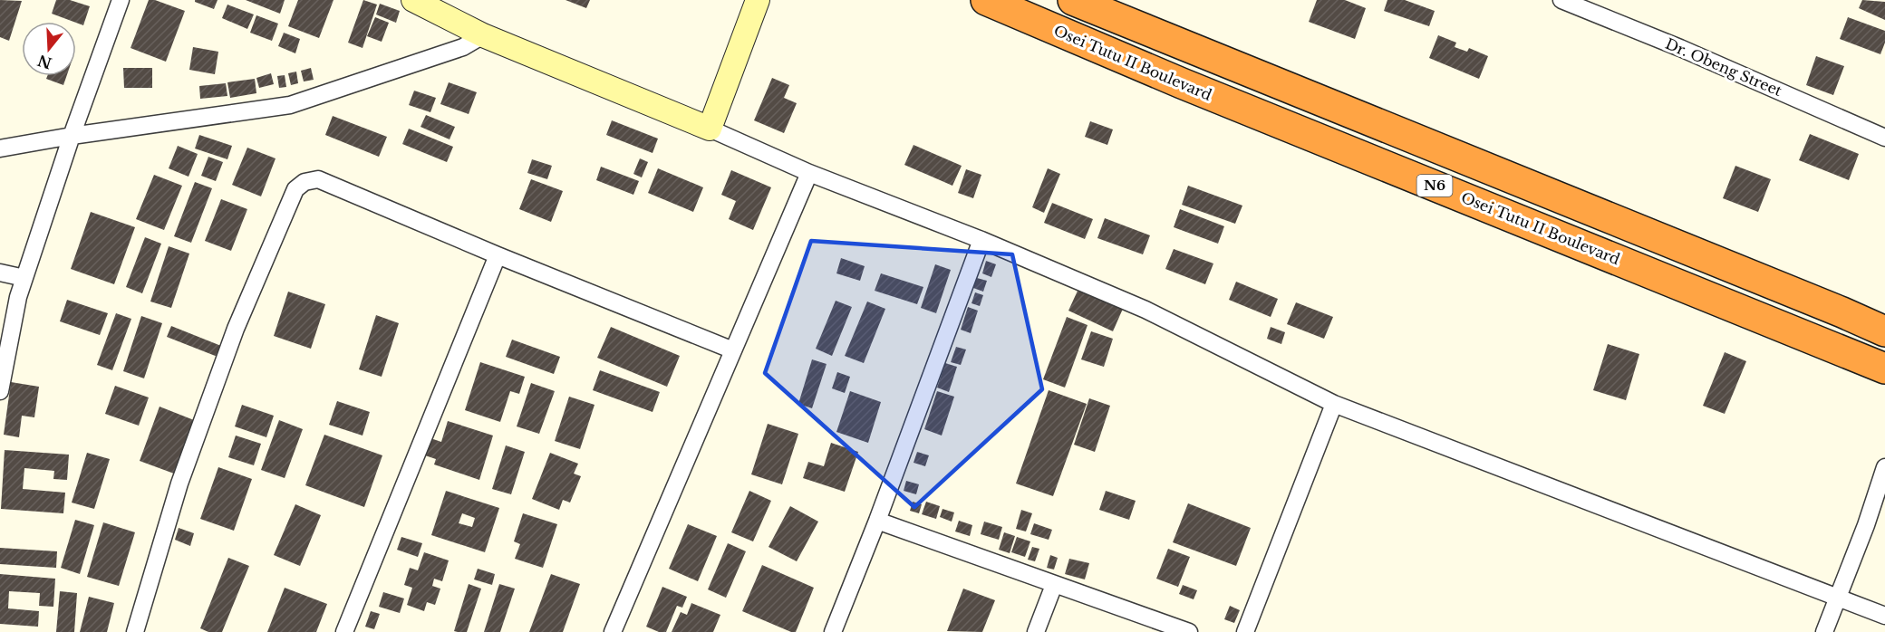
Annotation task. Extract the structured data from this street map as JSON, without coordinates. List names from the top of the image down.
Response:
{
  "streets": {
    "highway": ["Osei Tutu II Boulevard", "N6"],
    "street": ["Dr. Obeng Street"]
  },
  "north": "bottom"
}
